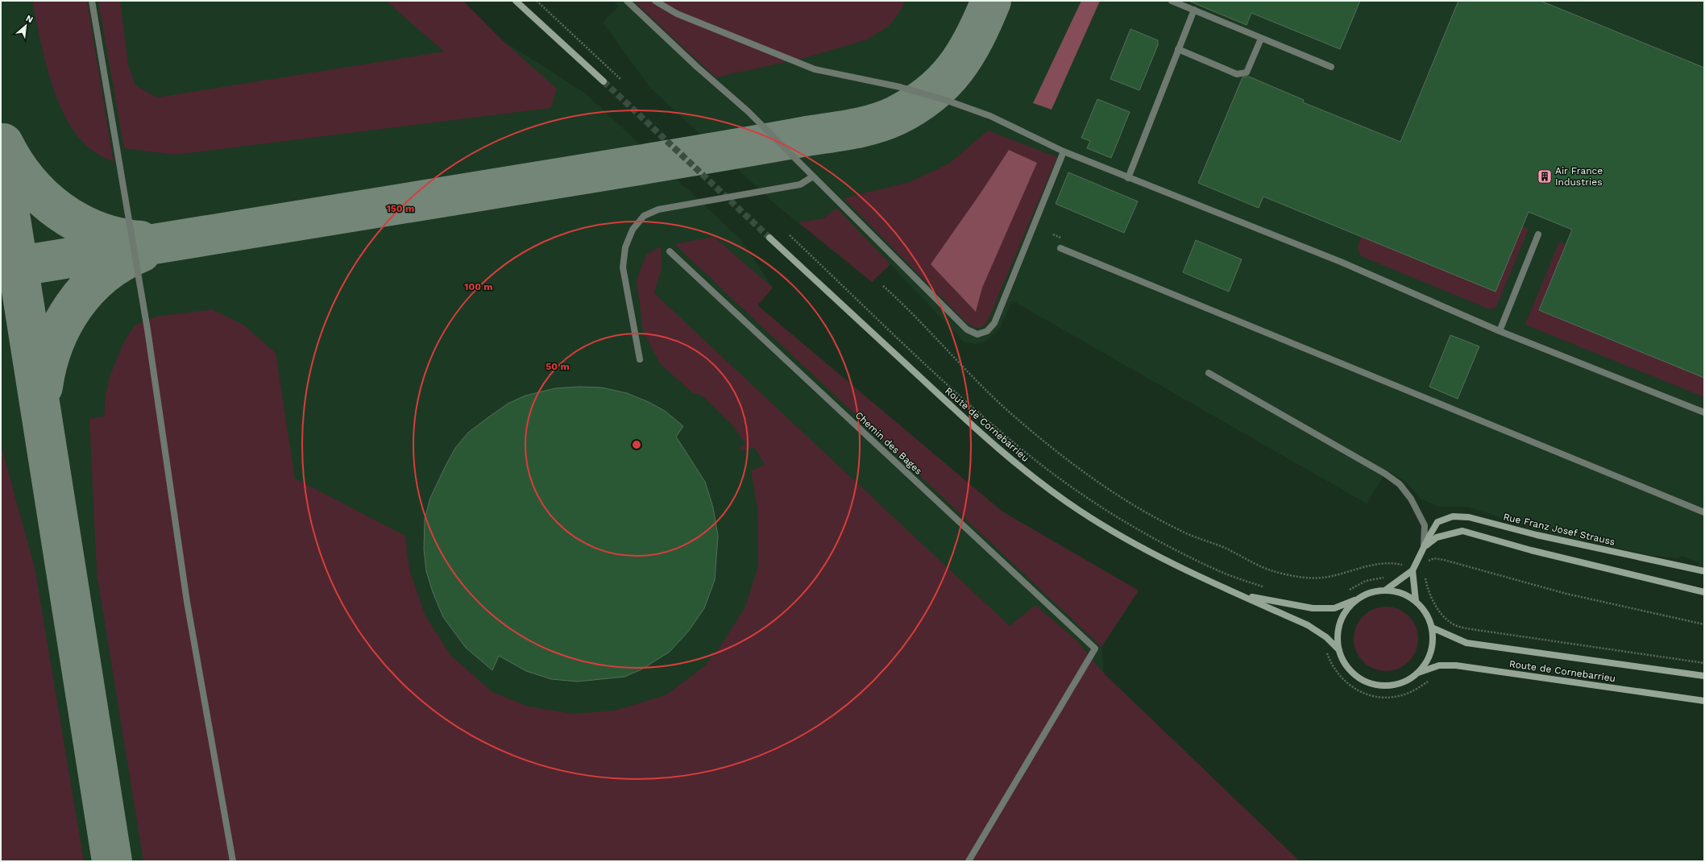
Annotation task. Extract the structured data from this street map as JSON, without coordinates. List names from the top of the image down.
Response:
{
  "streets": {
    "main road": ["Route de Cornebarrieu", "Rue Franz Josef Strauss"],
    "lane": ["Chemin des Bages"]
  },
  "crossings": [
    ["Route de Cornebarrieu", "Rue Franz Josef Strauss"]
  ],
  "places": {
    "building": ["Air France Industries"]
  },
  "north": "top right",
  "rings": ["150 m", "100 m", "50 m"]
}
